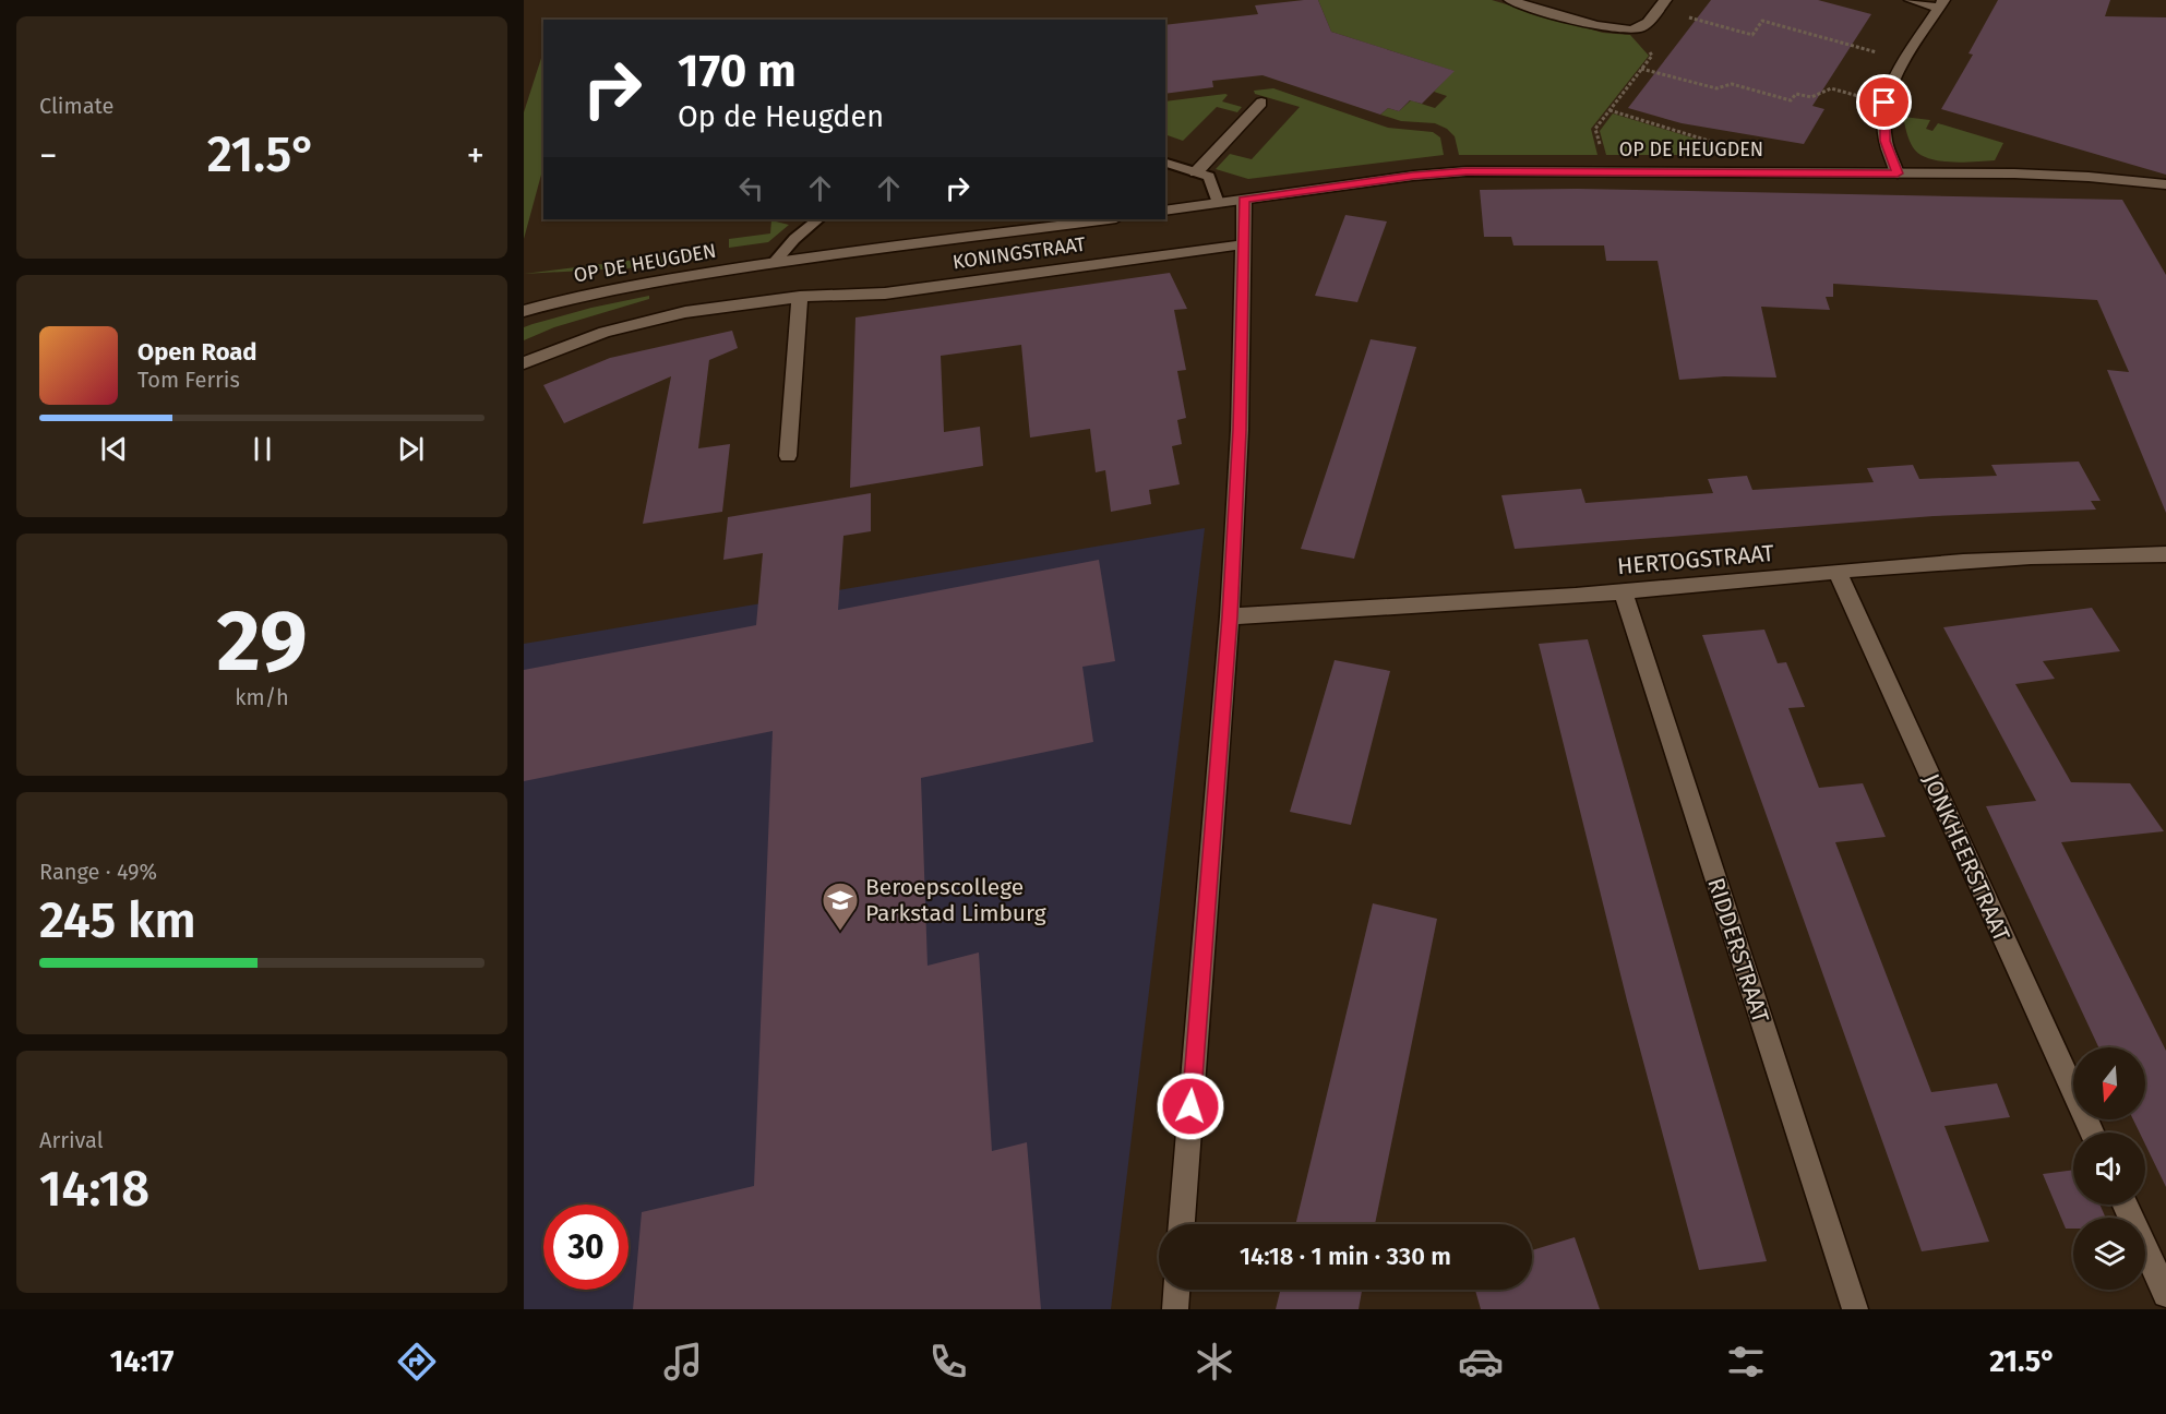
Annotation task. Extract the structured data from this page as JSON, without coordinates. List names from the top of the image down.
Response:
{
  "streets": {
    "street": [
      "OP DE HEUGDEN",
      "KONINGSTRAAT",
      "HERTOGSTRAAT",
      "JONKHEERSTRAAT",
      "RIDDERSTRAAT"
    ]
  },
  "crossings": [
    ["HERTOGSTRAAT", "JONKHEERSTRAAT"],
    ["HERTOGSTRAAT", "RIDDERSTRAAT"]
  ],
  "places": {
    "school or university": ["Beroepscollege Parkstad Limburg"]
  },
  "north": "bottom",
  "page": {
    "tile": [
      "Climate",
      ["29", "km/h"],
      ["Range · 49%", "245 km"],
      ["Arrival", "14:18"]
    ],
    "turn": ["170 m", "Op de Heugden"],
    "heat": ["−", "21.5°", "+"],
    "song": ["Open Road", "Tom Ferris"],
    "limit": "30",
    "trip": "14:18 · 1 min · 330 m",
    "tabs": ["14:17", "21.5°"]
  }
}
